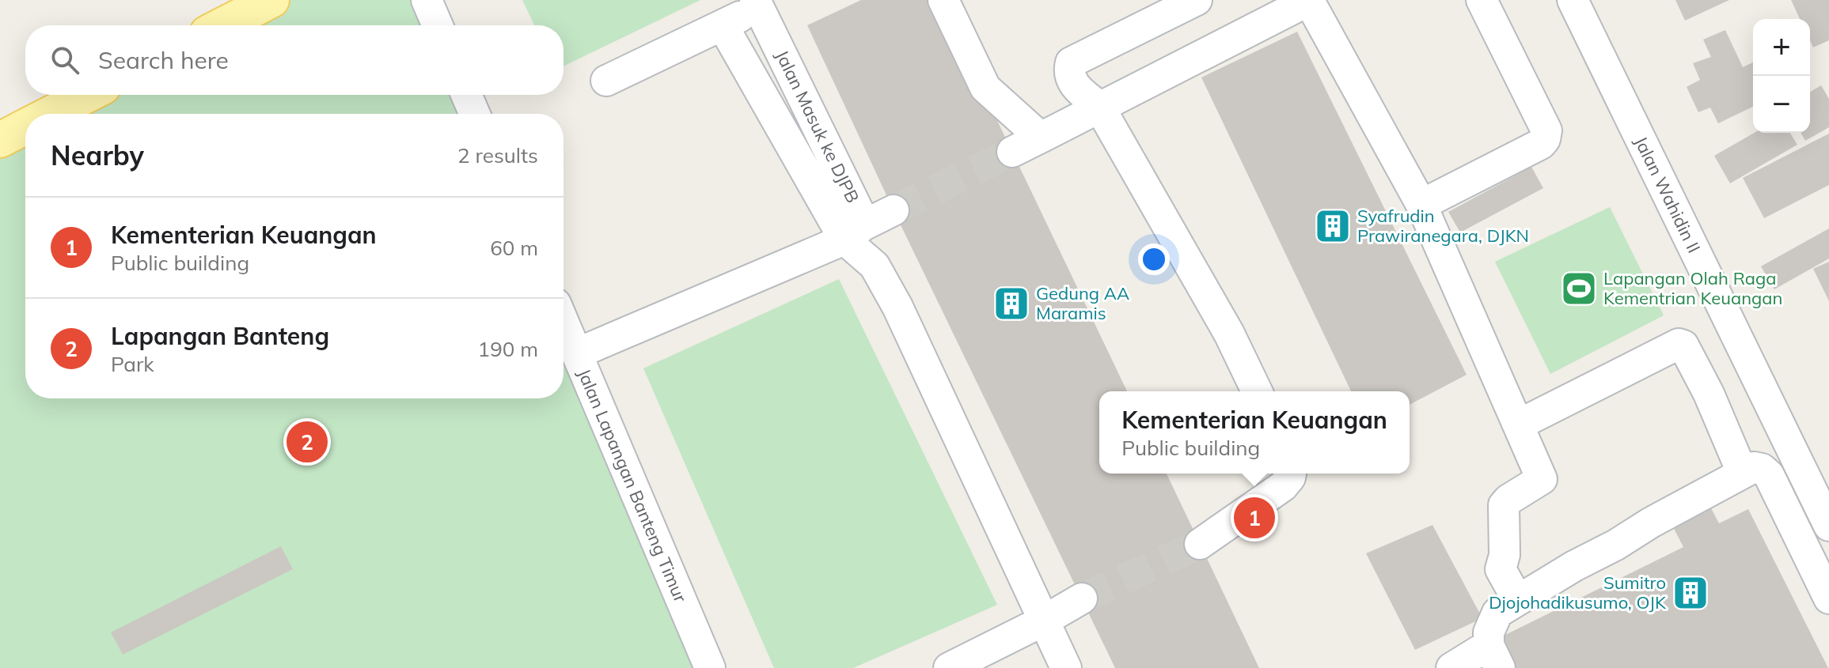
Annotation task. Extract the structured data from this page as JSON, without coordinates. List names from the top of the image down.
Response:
{
  "streets": {
    "street": ["Jalan Masuk ke DJPB", "Jalan Wahidin II", "Jalan Lapangan Banteng Timur"]
  },
  "places": {
    "building": ["Syafrudin Prawiranegara, DJKN", "Gedung AA Maramis", "Sumitro Djojohadikusumo, OJK"],
    "sports": ["Lapangan Olah Raga Kementrian Keuangan"]
  },
  "page": {
    "map_buttons": ["+", "−"],
    "search": "Search here",
    "heading": ["Nearby", "2 results"],
    "list": [
      {
        "mark": "1",
        "name": "Kementerian Keuangan",
        "note": "Public building",
        "value": "60 m"
      },
      {
        "mark": "2",
        "name": "Lapangan Banteng",
        "note": "Park",
        "value": "190 m"
      }
    ],
    "popup": ["Kementerian Keuangan", "Public building"],
    "pins": ["2", "1"]
  }
}
